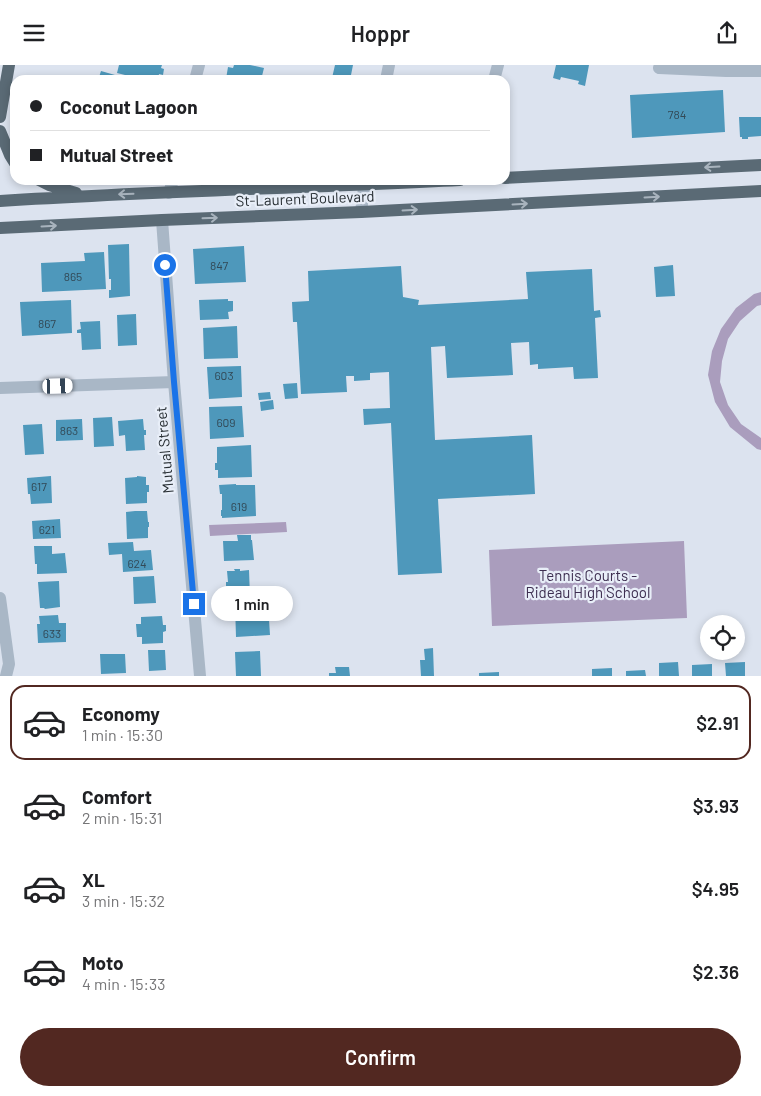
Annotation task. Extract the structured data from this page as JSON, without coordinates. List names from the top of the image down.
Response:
{
  "streets": {
    "main road": ["St-Laurent Boulevard"],
    "street": ["Mutual Street"]
  },
  "crossings": [
    ["St-Laurent Boulevard", "Mutual Street"]
  ],
  "parks": ["Tennis Courts - Rideau High School"],
  "house_numbers": [
    "784",
    "847",
    "865",
    "867",
    "603",
    "609",
    "863",
    "617",
    "619",
    "621",
    "624",
    "633"
  ],
  "page": {
    "header": "Hoppr",
    "banner": ["Coconut Lagoon", "Mutual Street"],
    "bubble": "1 min",
    "list": [
      {
        "name": "Economy",
        "note": "1 min · 15:30",
        "value": "$2.91"
      },
      {
        "name": "Comfort",
        "note": "2 min · 15:31",
        "value": "$3.93"
      },
      {
        "name": "XL",
        "note": "3 min · 15:32",
        "value": "$4.95"
      },
      {
        "name": "Moto",
        "note": "4 min · 15:33",
        "value": "$2.36"
      }
    ],
    "buttons": "Confirm"
  }
}
